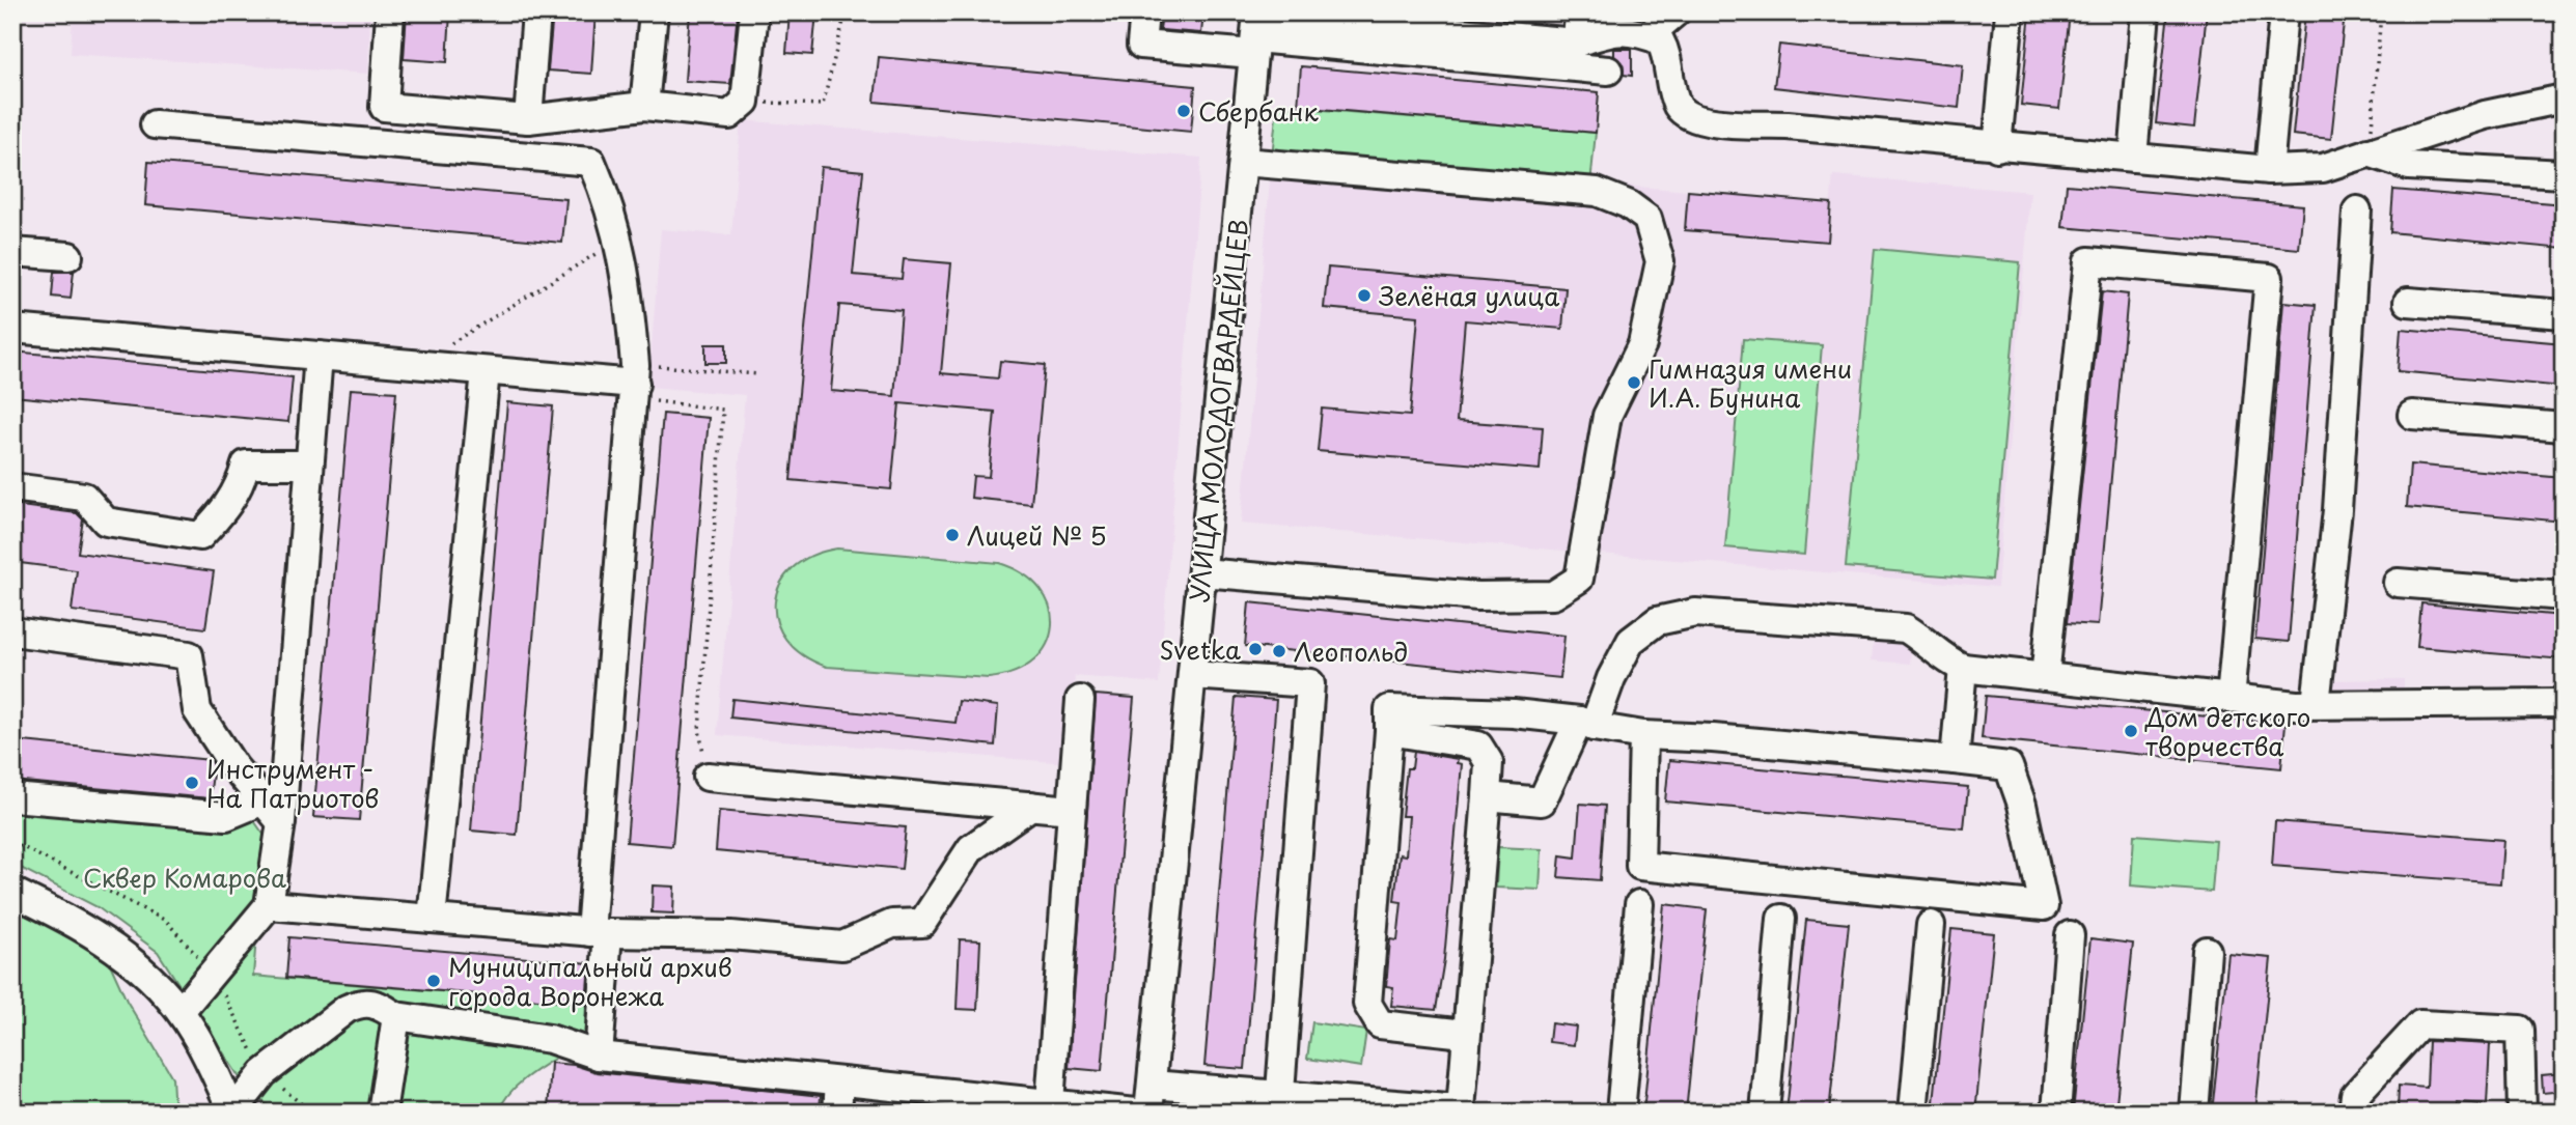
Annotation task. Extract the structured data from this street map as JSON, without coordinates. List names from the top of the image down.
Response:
{
  "streets": {
    "street": ["УЛИЦА МОЛОДОГВАРДЕЙЦЕВ"]
  },
  "parks": ["Сквер Комарова"],
  "places": [
    "Сбербанк",
    "Зелёная улица",
    "Гимназия имени И.А. Бунина",
    "Лицей № 5",
    "Svetka",
    "Леопольд",
    "Дом детского творчества",
    "Инструмент - На Патриотов",
    "Муниципальный архив города Воронежа"
  ]
}
